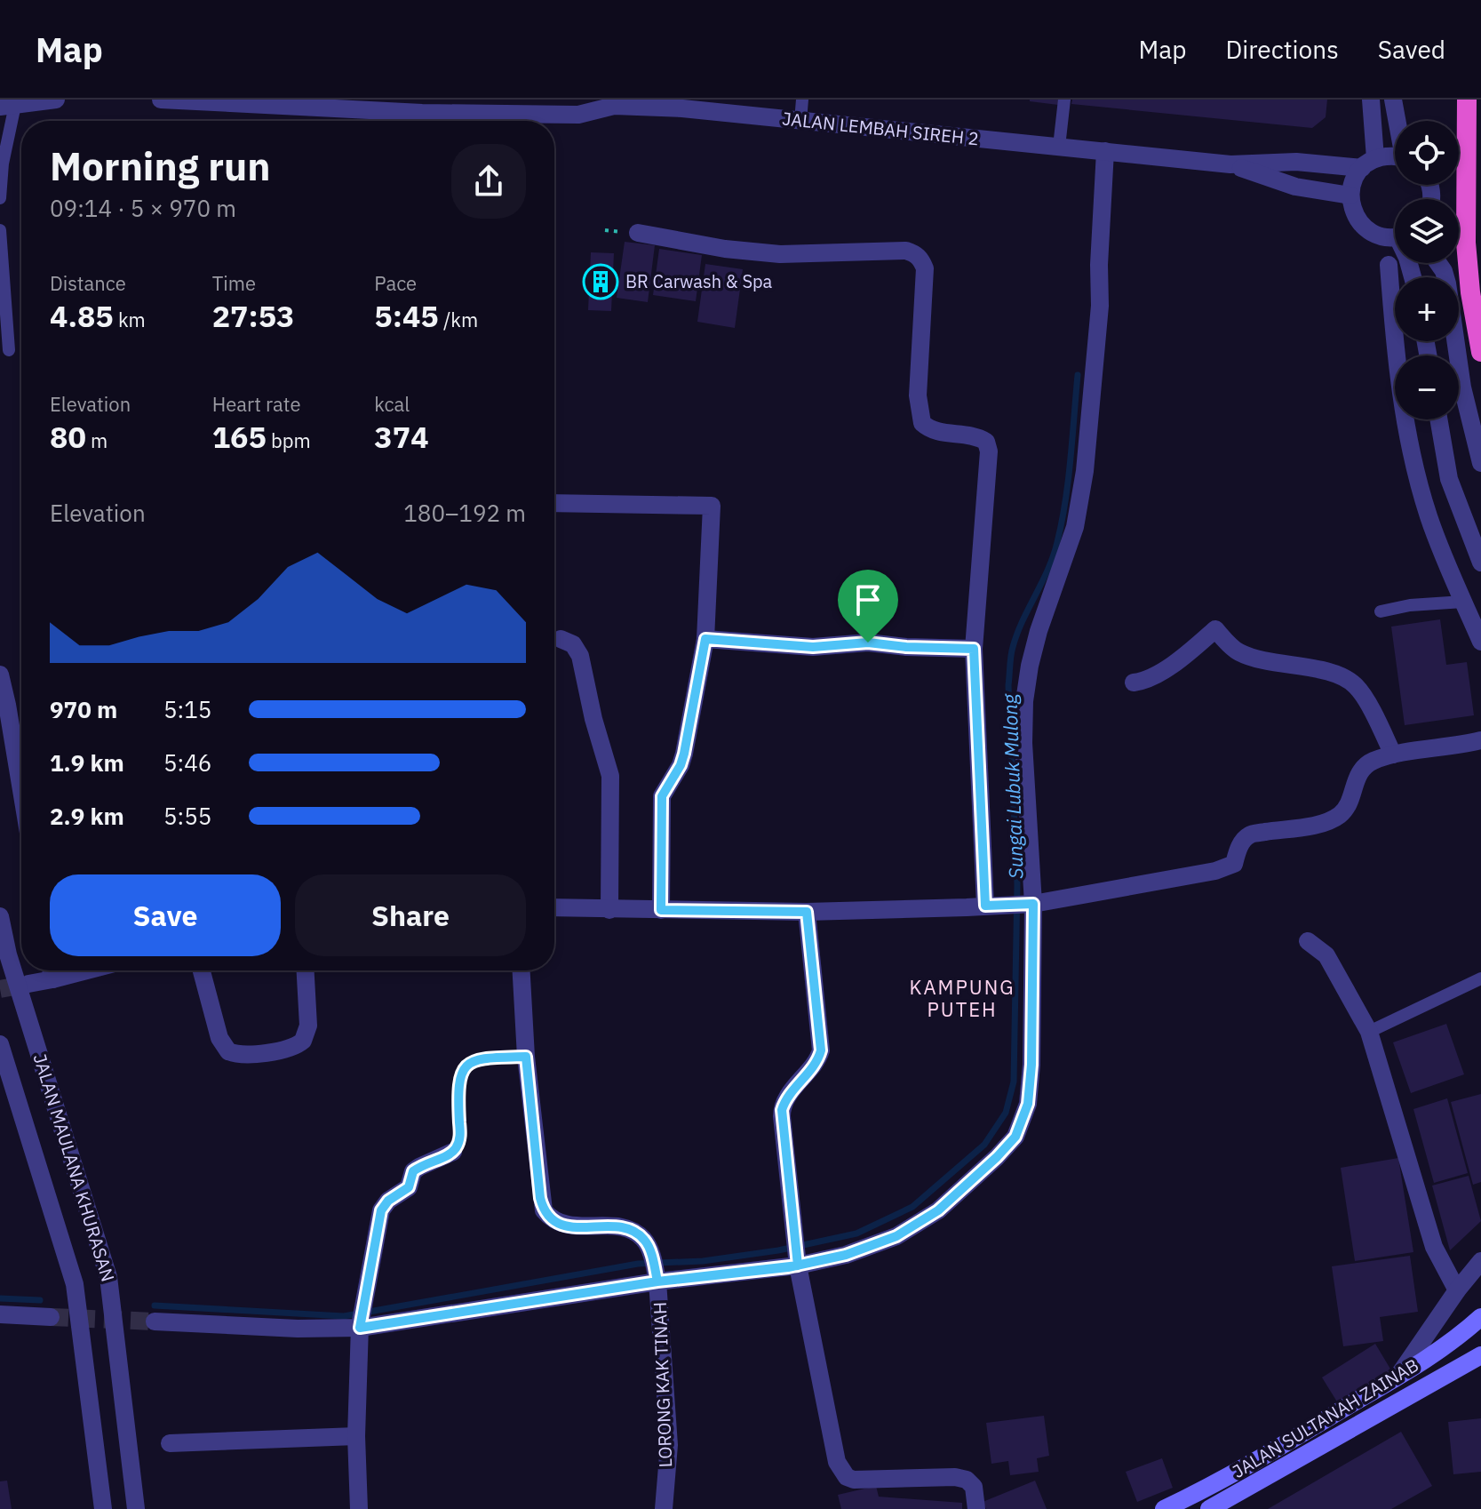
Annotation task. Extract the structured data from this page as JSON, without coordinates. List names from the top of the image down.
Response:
{
  "streets": {
    "main road": ["JALAN SULTANAH ZAINAB"],
    "street": ["JALAN LEMBAH SIREH 2", "JALAN MAULANA KHURASAN", "LORONG KAK TINAH"]
  },
  "districts": ["KAMPUNG PUTEH"],
  "water": ["Sungai Lubuk Mulong"],
  "places": {
    "building": ["BR Carwash & Spa"]
  },
  "page": {
    "header": "Map",
    "nav": ["Map", "Directions", "Saved"],
    "map_buttons": ["+", "−"],
    "heading": ["Morning run", "09:14 · 5 × 970 m"],
    "stats": [
      ["Distance", "4.85 km"],
      ["Time", "27:53"],
      ["Pace", "5:45 /km"],
      ["Elevation", "80 m"],
      ["Heart rate", "165 bpm"],
      ["kcal", "374"]
    ],
    "chart": ["Elevation", "180–192 m"],
    "list": [
      {
        "name": "970 m",
        "note": "5:15"
      },
      {
        "name": "1.9 km",
        "note": "5:46"
      },
      {
        "name": "2.9 km",
        "note": "5:55"
      }
    ],
    "buttons": ["Save", "Share"]
  }
}
